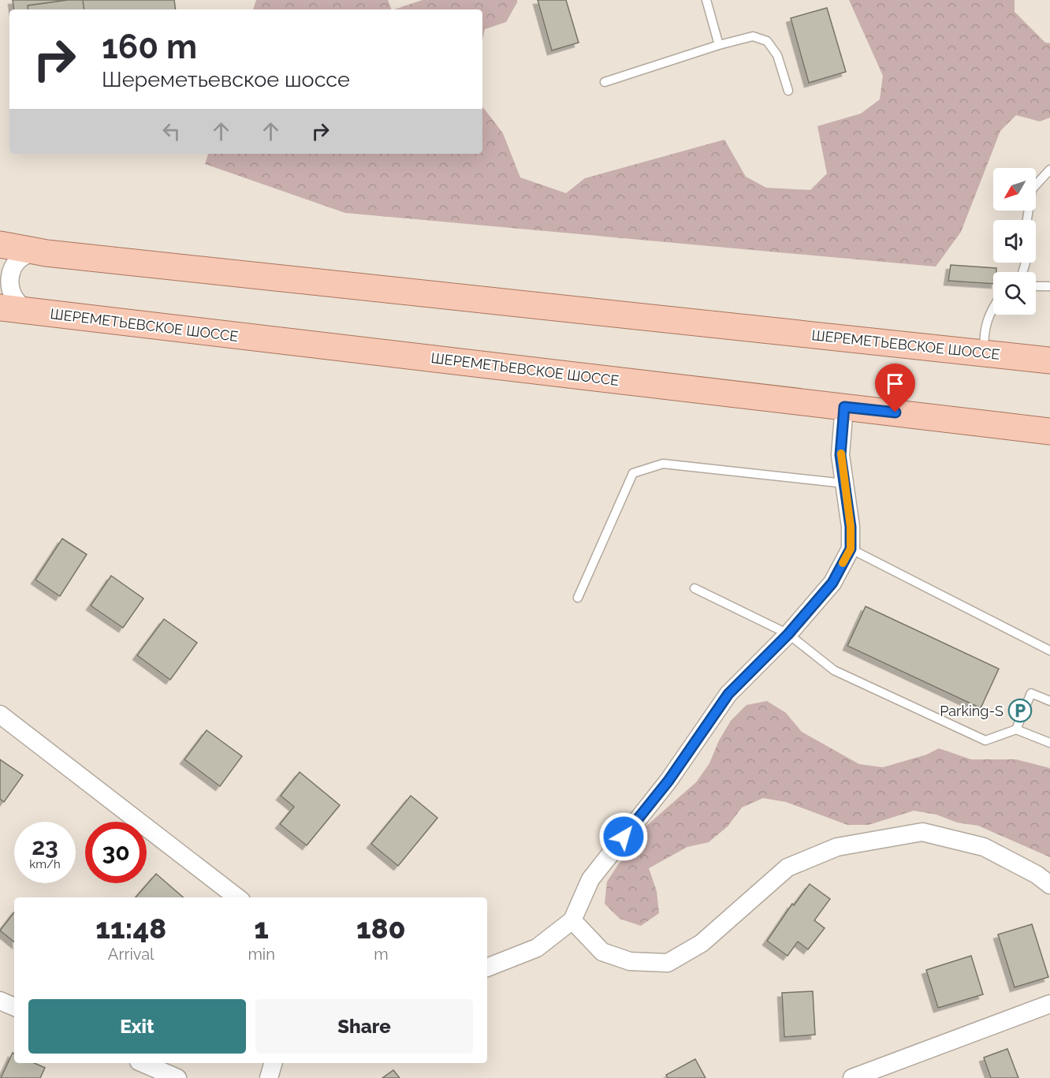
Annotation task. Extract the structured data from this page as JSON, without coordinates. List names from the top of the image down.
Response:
{
  "streets": {
    "main road": ["ШЕРЕМЕТЬЕВСКОЕ ШОССЕ"]
  },
  "places": {
    "parking": ["Parking-S"]
  },
  "north": "bottom left",
  "page": {
    "turn": ["160 m", "Шереметьевское шоссе"],
    "speed": "23 km/h",
    "limit": "30",
    "eta": [
      "11:48",
      "Arrival",
      "1",
      "min",
      "180",
      "m"
    ],
    "buttons": ["Exit", "Share"]
  }
}
